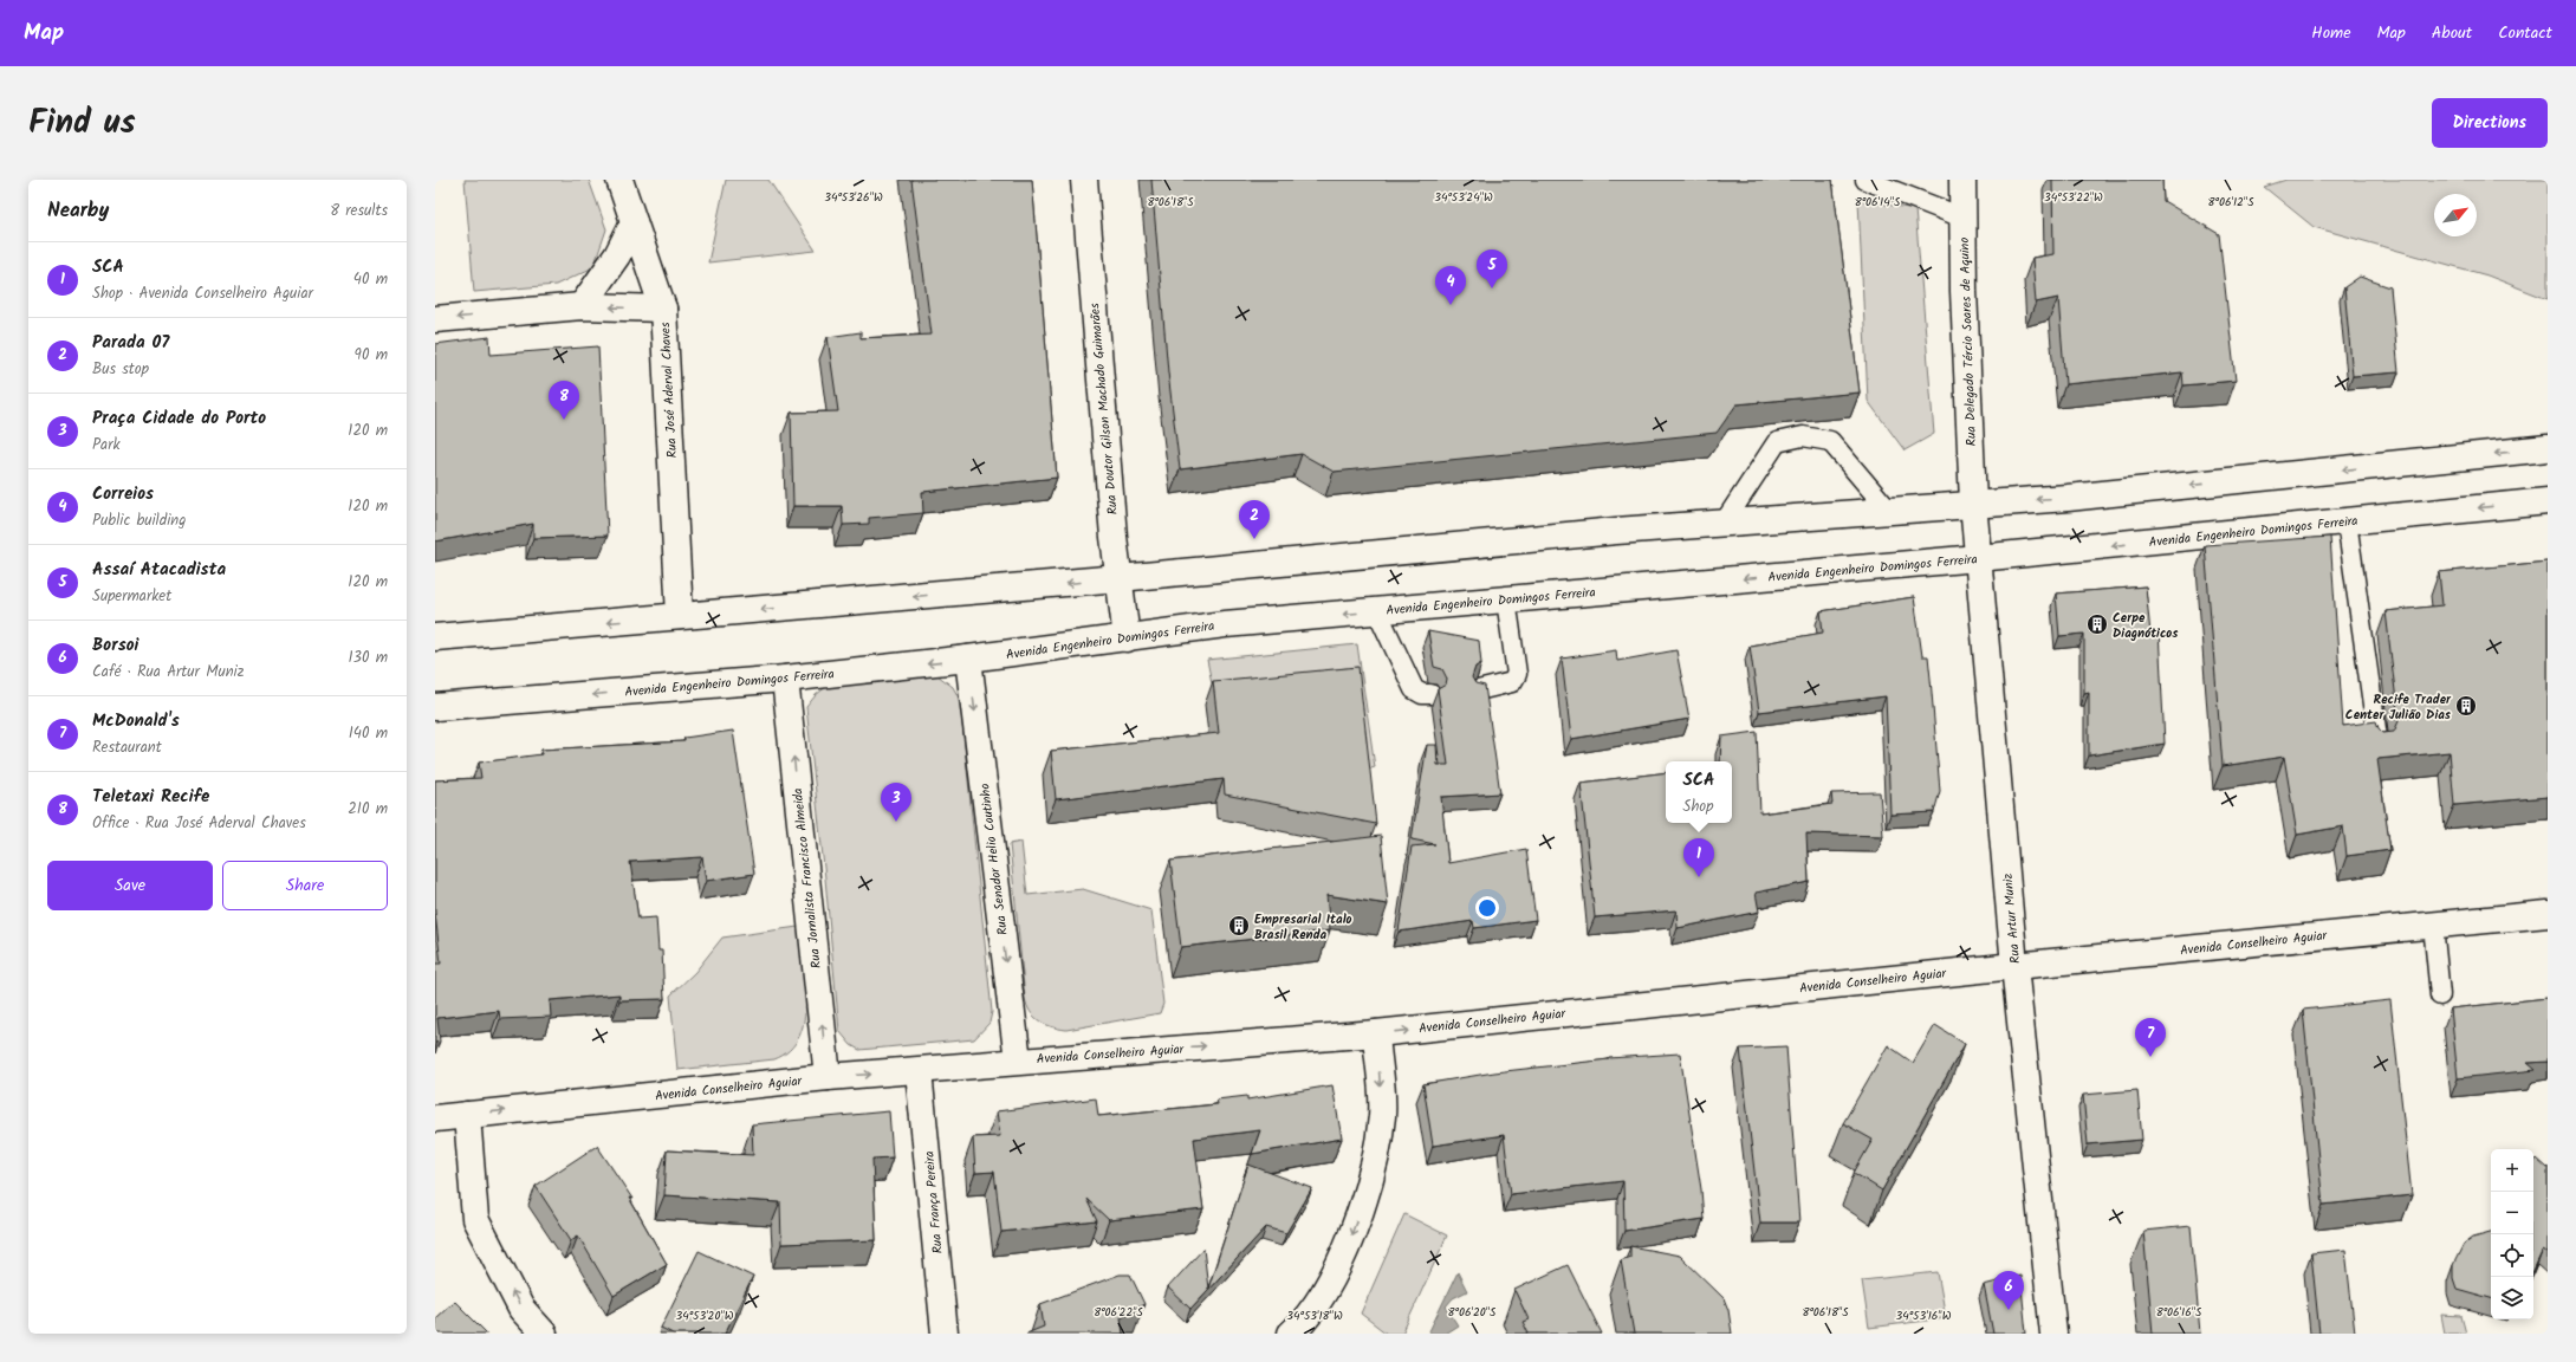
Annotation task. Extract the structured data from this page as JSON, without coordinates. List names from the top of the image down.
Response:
{
  "streets": {
    "main road": [
      "Rua Delegado Tércio Soares de Aquino",
      "Rua José Aderval Chaves",
      "Rua Doutor Gilson Machado Guimarães",
      "Avenida Engenheiro Domingos Ferreira",
      "Rua Senador Helio Coutinho",
      "Rua Jornalista Francisco Almeida",
      "Rua Artur Muniz",
      "Avenida Conselheiro Aguiar",
      "Rua França Pereira"
    ]
  },
  "crossings": [
    ["Rua Delegado Tércio Soares de Aquino", "Rua Artur Muniz"],
    ["Rua Doutor Gilson Machado Guimarães", "Avenida Engenheiro Domingos Ferreira"],
    ["Avenida Engenheiro Domingos Ferreira", "Rua Senador Helio Coutinho"],
    ["Avenida Engenheiro Domingos Ferreira", "Rua Jornalista Francisco Almeida"],
    ["Avenida Engenheiro Domingos Ferreira", "Rua Artur Muniz"],
    ["Rua Senador Helio Coutinho", "Avenida Conselheiro Aguiar"],
    ["Rua Jornalista Francisco Almeida", "Avenida Conselheiro Aguiar"],
    ["Rua Artur Muniz", "Avenida Conselheiro Aguiar"],
    ["Avenida Conselheiro Aguiar", "Rua França Pereira"]
  ],
  "one_way": [
    "Rua José Aderval Chaves",
    "Rua Senador Helio Coutinho",
    "Rua Jornalista Francisco Almeida",
    "Avenida Conselheiro Aguiar"
  ],
  "places": {
    "building": ["Cerpe Diagnóticos", "Recife Trader Center Julião Dias", "Empresarial Italo Brasil Renda"]
  },
  "north": "top right",
  "page": {
    "header": "Map",
    "nav": [
      "Home",
      "Map",
      "About",
      "Contact"
    ],
    "title": "Find us",
    "buttons": [
      "Directions",
      ["Save", "Share"]
    ],
    "heading": ["Nearby", "8 results"],
    "list": [
      {
        "mark": "1",
        "name": "SCA",
        "note": "Shop · Avenida Conselheiro Aguiar",
        "value": "40 m"
      },
      {
        "mark": "2",
        "name": "Parada 07",
        "note": "Bus stop",
        "value": "90 m"
      },
      {
        "mark": "3",
        "name": "Praça Cidade do Porto",
        "note": "Park",
        "value": "120 m"
      },
      {
        "mark": "4",
        "name": "Correios",
        "note": "Public building",
        "value": "120 m"
      },
      {
        "mark": "5",
        "name": "Assaí Atacadista",
        "note": "Supermarket",
        "value": "120 m"
      },
      {
        "mark": "6",
        "name": "Borsoi",
        "note": "Café · Rua Artur Muniz",
        "value": "130 m"
      },
      {
        "mark": "7",
        "name": "McDonald's",
        "note": "Restaurant",
        "value": "140 m"
      },
      {
        "mark": "8",
        "name": "Teletaxi Recife",
        "note": "Office · Rua José Aderval Chaves",
        "value": "210 m"
      }
    ],
    "pins": [
      "5",
      "4",
      "8",
      "2",
      "3",
      "1",
      "7",
      "6"
    ],
    "popup": ["SCA", "Shop"],
    "map_buttons": ["+", "−"]
  },
  "coordinates": [
    "34°53'26\"W",
    "34°53'24\"W",
    "34°53'22\"W",
    "8°06'18\"S",
    "8°06'14\"S",
    "8°06'12\"S",
    "8°06'22\"S",
    "8°06'20\"S",
    "8°06'16\"S",
    "34°53'20\"W",
    "34°53'18\"W",
    "34°53'16\"W"
  ]
}
